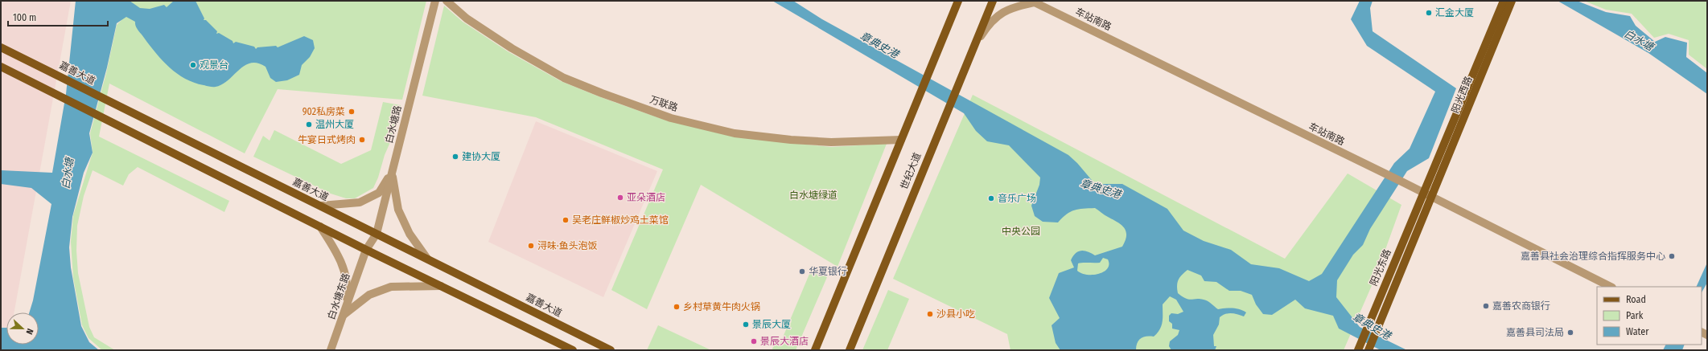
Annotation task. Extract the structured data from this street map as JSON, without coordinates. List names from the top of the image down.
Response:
{
  "streets": {
    "main road": [
      "嘉善大道",
      "阳光西路",
      "世纪大道",
      "阳光东路"
    ],
    "street": [
      "车站南路",
      "万联路",
      "白水塘路",
      "白水塘东路"
    ]
  },
  "crossings": [
    ["车站南路", "阳光西路"],
    ["车站南路", "阳光东路"],
    ["嘉善大道", "白水塘路"],
    ["阳光西路", "阳光东路"],
    ["白水塘路", "白水塘东路"]
  ],
  "water": ["白水塘", "章典史港"],
  "parks": ["白水塘绿道", "中央公园"],
  "places": [
    "汇金大厦",
    "观景台",
    "902私房菜",
    "温州大厦",
    "牛宴日式烤肉",
    "建协大厦",
    "亚朵酒店",
    "音乐广场",
    "吴老庄鲜椒炒鸡土菜馆",
    "浔味·鱼头泡饭",
    "嘉善县社会治理综合指挥服务中心",
    "华夏银行",
    "嘉善农商银行",
    "乡村草黄牛肉火锅",
    "沙县小吃",
    "景辰大厦",
    "嘉善县司法局",
    "景辰大酒店"
  ],
  "legend": ["Road", "Park", "Water"],
  "scale_bar": "100 m",
  "north": "right"
}
